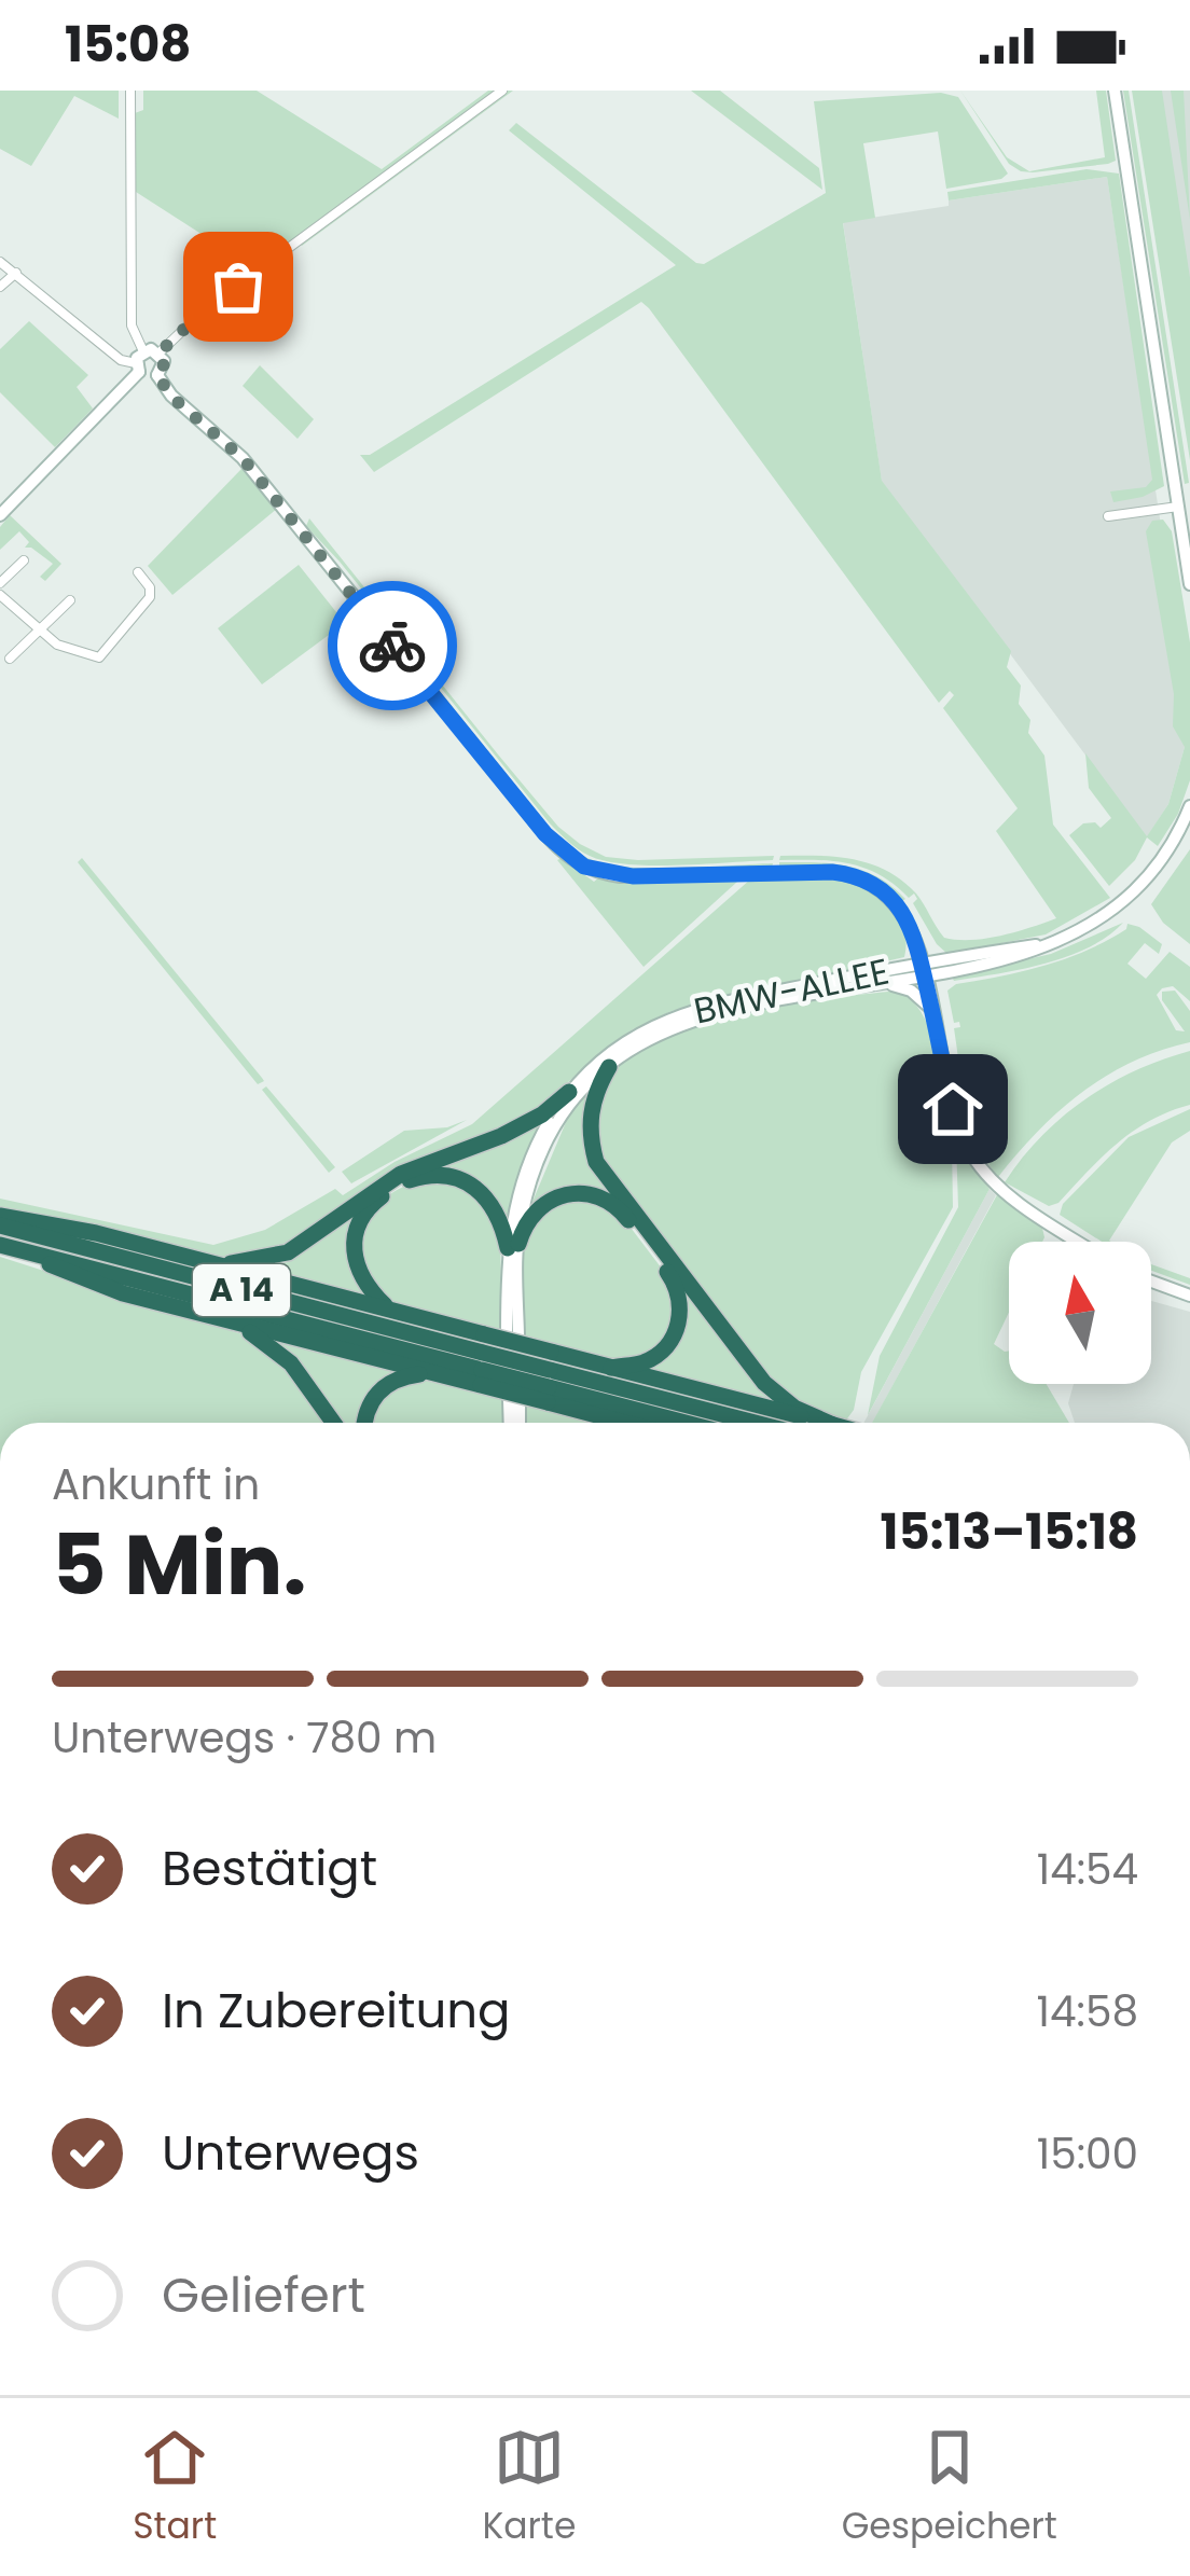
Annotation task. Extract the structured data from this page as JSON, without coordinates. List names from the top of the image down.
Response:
{
  "streets": {
    "highway": ["A 14"],
    "main road": ["BMW-ALLEE"]
  },
  "north": "top",
  "page": {
    "status": "15:08",
    "heading": ["5 Min.", "Ankunft in", "15:13–15:18"],
    "bar": "Unterwegs · 780 m",
    "list": [
      ["Bestätigt", "14:54"],
      ["In Zubereitung", "14:58"],
      ["Unterwegs", "15:00"],
      "Geliefert"
    ],
    "tabs": ["Start", "Karte", "Gespeichert"]
  }
}
